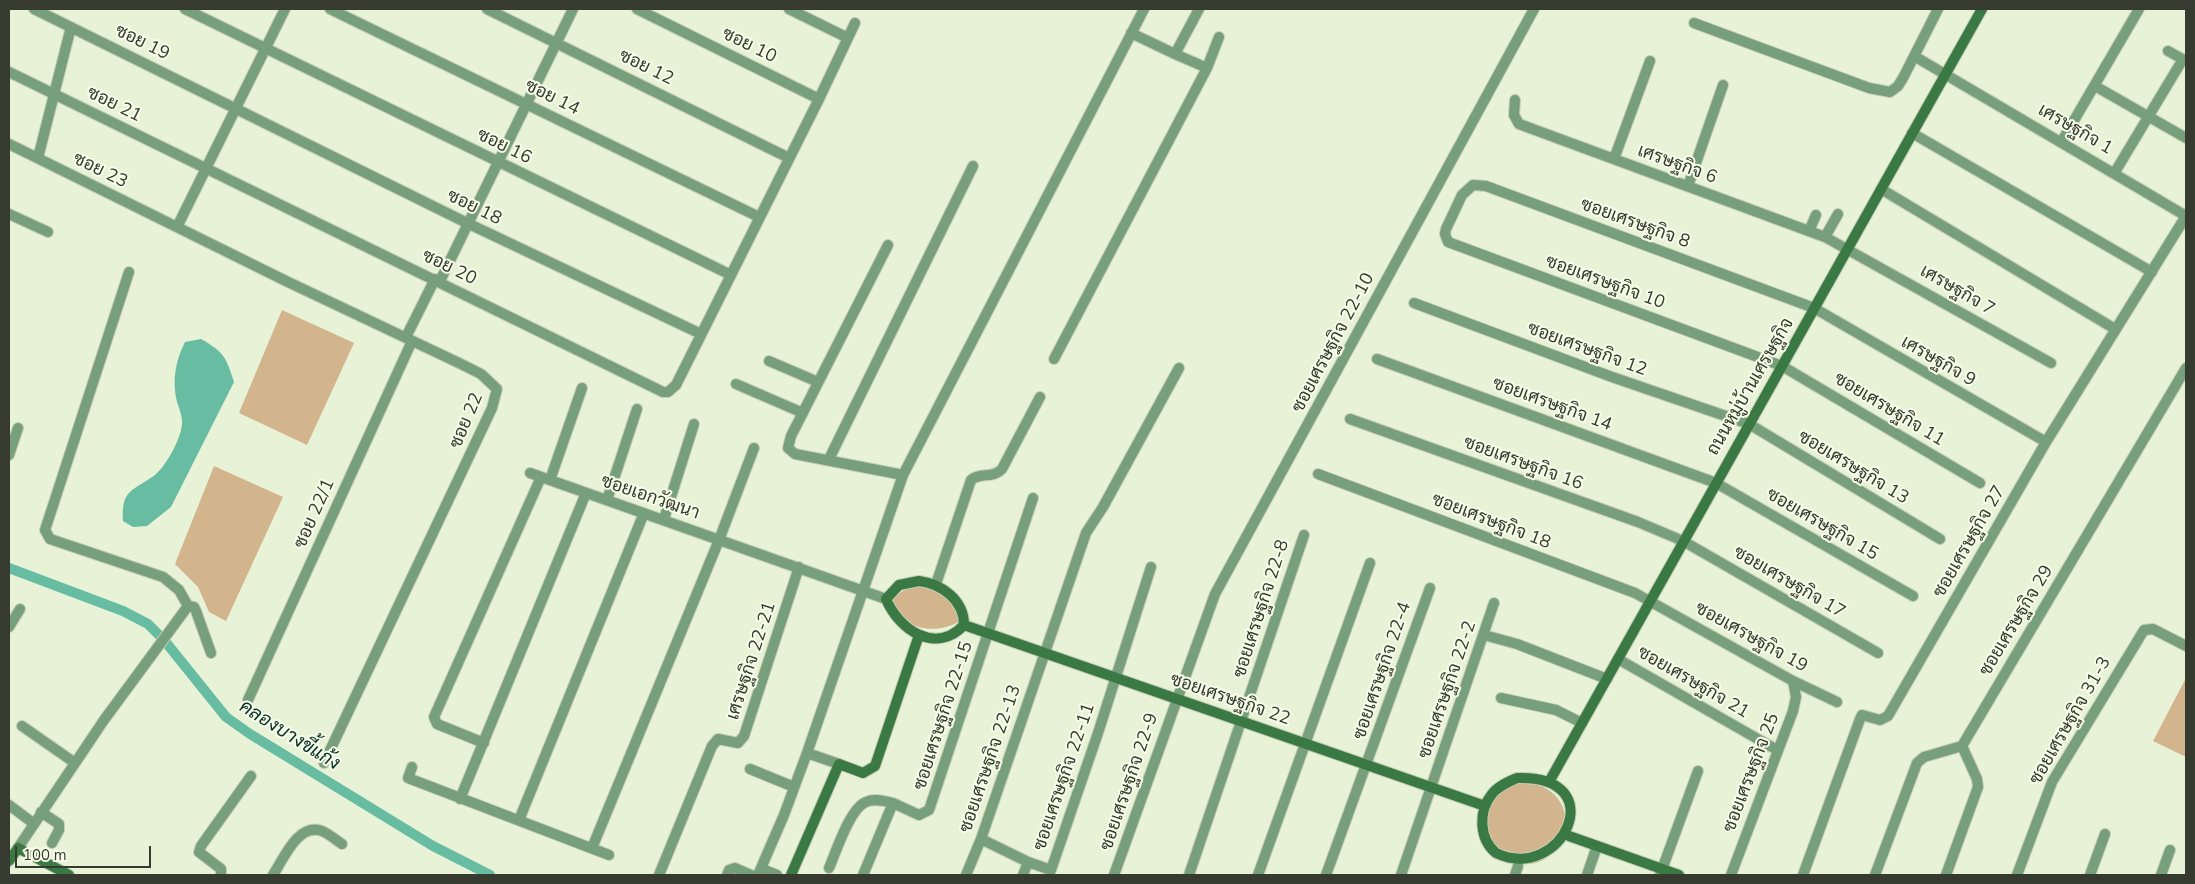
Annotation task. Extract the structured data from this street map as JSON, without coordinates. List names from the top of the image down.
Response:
{
  "streets": {
    "street": [
      "ซอย 19",
      "ซอย 10",
      "ซอย 12",
      "ซอย 14",
      "ซอย 21",
      "เศรษฐกิจ 1",
      "ซอย 16",
      "เศรษฐกิจ 6",
      "ซอย 23",
      "ซอย 18",
      "ซอยเศรษฐกิจ 8",
      "ซอย 20",
      "ซอยเศรษฐกิจ 10",
      "เศรษฐกิจ 7",
      "ซอยเศรษฐกิจ 22-10",
      "ซอยเศรษฐกิจ 12",
      "เศรษฐกิจ 9",
      "ถนนหมู่บ้านเศรษฐกิจ",
      "ซอยเศรษฐกิจ 14",
      "ซอยเศรษฐกิจ 11",
      "ซอย 22",
      "ซอยเศรษฐกิจ 16",
      "ซอยเศรษฐกิจ 13",
      "ซอยเอกวัฒนา",
      "ซอย 22/1",
      "ซอยเศรษฐกิจ 18",
      "ซอยเศรษฐกิจ 15",
      "ซอยเศรษฐกิจ 27",
      "ซอยเศรษฐกิจ 17",
      "ซอยเศรษฐกิจ 22-8",
      "ซอยเศรษฐกิจ 29",
      "ซอยเศรษฐกิจ 19",
      "เศรษฐกิจ 22-21",
      "ซอยเศรษฐกิจ 22-4",
      "ซอยเศรษฐกิจ 21",
      "ซอยเศรษฐกิจ 22-2",
      "ซอยเศรษฐกิจ 22",
      "ซอยเศรษฐกิจ 22-15",
      "ซอยเศรษฐกิจ 31-3",
      "ซอยเศรษฐกิจ 22-13",
      "ซอยเศรษฐกิจ 25",
      "ซอยเศรษฐกิจ 22-11",
      "ซอยเศรษฐกิจ 22-9"
    ]
  },
  "crossings": [
    ["ซอย 19", "ซอย 18"],
    ["ซอย 12", "ซอย 22/1"],
    ["ซอย 14", "ซอย 22/1"],
    ["ซอย 21", "ซอย 20"],
    ["เศรษฐกิจ 1", "ถนนหมู่บ้านเศรษฐกิจ"],
    ["เศรษฐกิจ 1", "ซอยเศรษฐกิจ 27"],
    ["ซอย 16", "ซอย 22/1"],
    ["เศรษฐกิจ 6", "เศรษฐกิจ 7"],
    ["เศรษฐกิจ 6", "ถนนหมู่บ้านเศรษฐกิจ"],
    ["ซอย 23", "ซอย 22"],
    ["ซอย 18", "ซอย 20"],
    ["ซอย 18", "ซอย 22/1"],
    ["ซอยเศรษฐกิจ 8", "ซอยเศรษฐกิจ 10"],
    ["ซอยเศรษฐกิจ 8", "เศรษฐกิจ 9"],
    ["ซอยเศรษฐกิจ 8", "ถนนหมู่บ้านเศรษฐกิจ"],
    ["ซอย 20", "ซอย 22/1"],
    ["ซอยเศรษฐกิจ 10", "ถนนหมู่บ้านเศรษฐกิจ"],
    ["ซอยเศรษฐกิจ 10", "ซอยเศรษฐกิจ 11"],
    ["เศรษฐกิจ 7", "ถนนหมู่บ้านเศรษฐกิจ"],
    ["ซอยเศรษฐกิจ 22-10", "ซอยเศรษฐกิจ 22"],
    ["ซอยเศรษฐกิจ 22-10", "ซอยเศรษฐกิจ 22-9"],
    ["ซอยเศรษฐกิจ 12", "ถนนหมู่บ้านเศรษฐกิจ"],
    ["ซอยเศรษฐกิจ 12", "ซอยเศรษฐกิจ 13"],
    ["เศรษฐกิจ 9", "ถนนหมู่บ้านเศรษฐกิจ"],
    ["เศรษฐกิจ 9", "ซอยเศรษฐกิจ 27"],
    ["ถนนหมู่บ้านเศรษฐกิจ", "ซอยเศรษฐกิจ 14"],
    ["ถนนหมู่บ้านเศรษฐกิจ", "ซอยเศรษฐกิจ 11"],
    ["ถนนหมู่บ้านเศรษฐกิจ", "ซอยเศรษฐกิจ 16"],
    ["ถนนหมู่บ้านเศรษฐกิจ", "ซอยเศรษฐกิจ 13"],
    ["ถนนหมู่บ้านเศรษฐกิจ", "ซอยเศรษฐกิจ 18"],
    ["ถนนหมู่บ้านเศรษฐกิจ", "ซอยเศรษฐกิจ 15"],
    ["ถนนหมู่บ้านเศรษฐกิจ", "ซอยเศรษฐกิจ 17"],
    ["ถนนหมู่บ้านเศรษฐกิจ", "ซอยเศรษฐกิจ 19"],
    ["ถนนหมู่บ้านเศรษฐกิจ", "ซอยเศรษฐกิจ 21"],
    ["ถนนหมู่บ้านเศรษฐกิจ", "ซอยเศรษฐกิจ 22"],
    ["ซอยเศรษฐกิจ 14", "ซอยเศรษฐกิจ 15"],
    ["ซอย 22", "ซอย 22/1"],
    ["ซอยเศรษฐกิจ 16", "ซอยเศรษฐกิจ 17"],
    ["ซอยเอกวัฒนา", "เศรษฐกิจ 22-21"],
    ["ซอยเศรษฐกิจ 18", "ซอยเศรษฐกิจ 19"],
    ["ซอยเศรษฐกิจ 22-8", "ซอยเศรษฐกิจ 22"],
    ["ซอยเศรษฐกิจ 19", "ซอยเศรษฐกิจ 25"],
    ["ซอยเศรษฐกิจ 22-4", "ซอยเศรษฐกิจ 22"],
    ["ซอยเศรษฐกิจ 21", "ซอยเศรษฐกิจ 25"],
    ["ซอยเศรษฐกิจ 22-2", "ซอยเศรษฐกิจ 22"],
    ["ซอยเศรษฐกิจ 22", "ซอยเศรษฐกิจ 22-15"],
    ["ซอยเศรษฐกิจ 22", "ซอยเศรษฐกิจ 22-13"],
    ["ซอยเศรษฐกิจ 22", "ซอยเศรษฐกิจ 22-11"],
    ["ซอยเศรษฐกิจ 22", "ซอยเศรษฐกิจ 22-9"],
    ["ซอยเศรษฐกิจ 22-13", "ซอยเศรษฐกิจ 22-11"]
  ],
  "water": ["คลองบางขี้แก้ง"],
  "scale_bar": "100 m"
}
